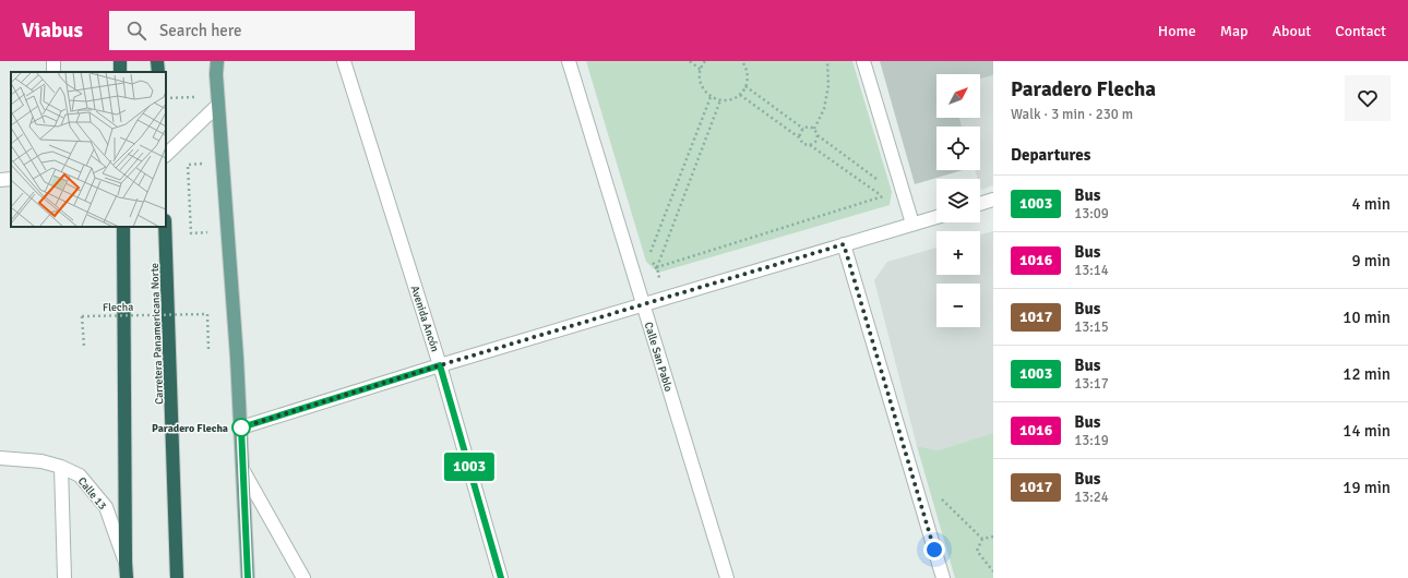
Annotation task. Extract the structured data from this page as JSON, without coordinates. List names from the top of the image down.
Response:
{
  "streets": {
    "highway": ["Carretera Panamericana Norte"],
    "street": ["Avenida Ancón", "Calle San Pablo", "Calle 13"],
    "path": ["Flecha"]
  },
  "places": ["Paradero Flecha"],
  "lines": ["bus line 1003"],
  "north": "top right",
  "page": {
    "header": "Viabus",
    "search": "Search here",
    "nav": [
      "Home",
      "Map",
      "About",
      "Contact"
    ],
    "on_map": "1003",
    "heading": [
      ["Paradero Flecha", "Walk · 3 min · 230 m"],
      "Departures"
    ],
    "map_buttons": ["+", "−"],
    "list": [
      {
        "mark": "1003",
        "name": "Bus",
        "note": "13:09",
        "value": "4 min"
      },
      {
        "mark": "1016",
        "name": "Bus",
        "note": "13:14",
        "value": "9 min"
      },
      {
        "mark": "1017",
        "name": "Bus",
        "note": "13:15",
        "value": "10 min"
      },
      {
        "mark": "1003",
        "name": "Bus",
        "note": "13:17",
        "value": "12 min"
      },
      {
        "mark": "1016",
        "name": "Bus",
        "note": "13:19",
        "value": "14 min"
      },
      {
        "mark": "1017",
        "name": "Bus",
        "note": "13:24",
        "value": "19 min"
      }
    ]
  }
}
